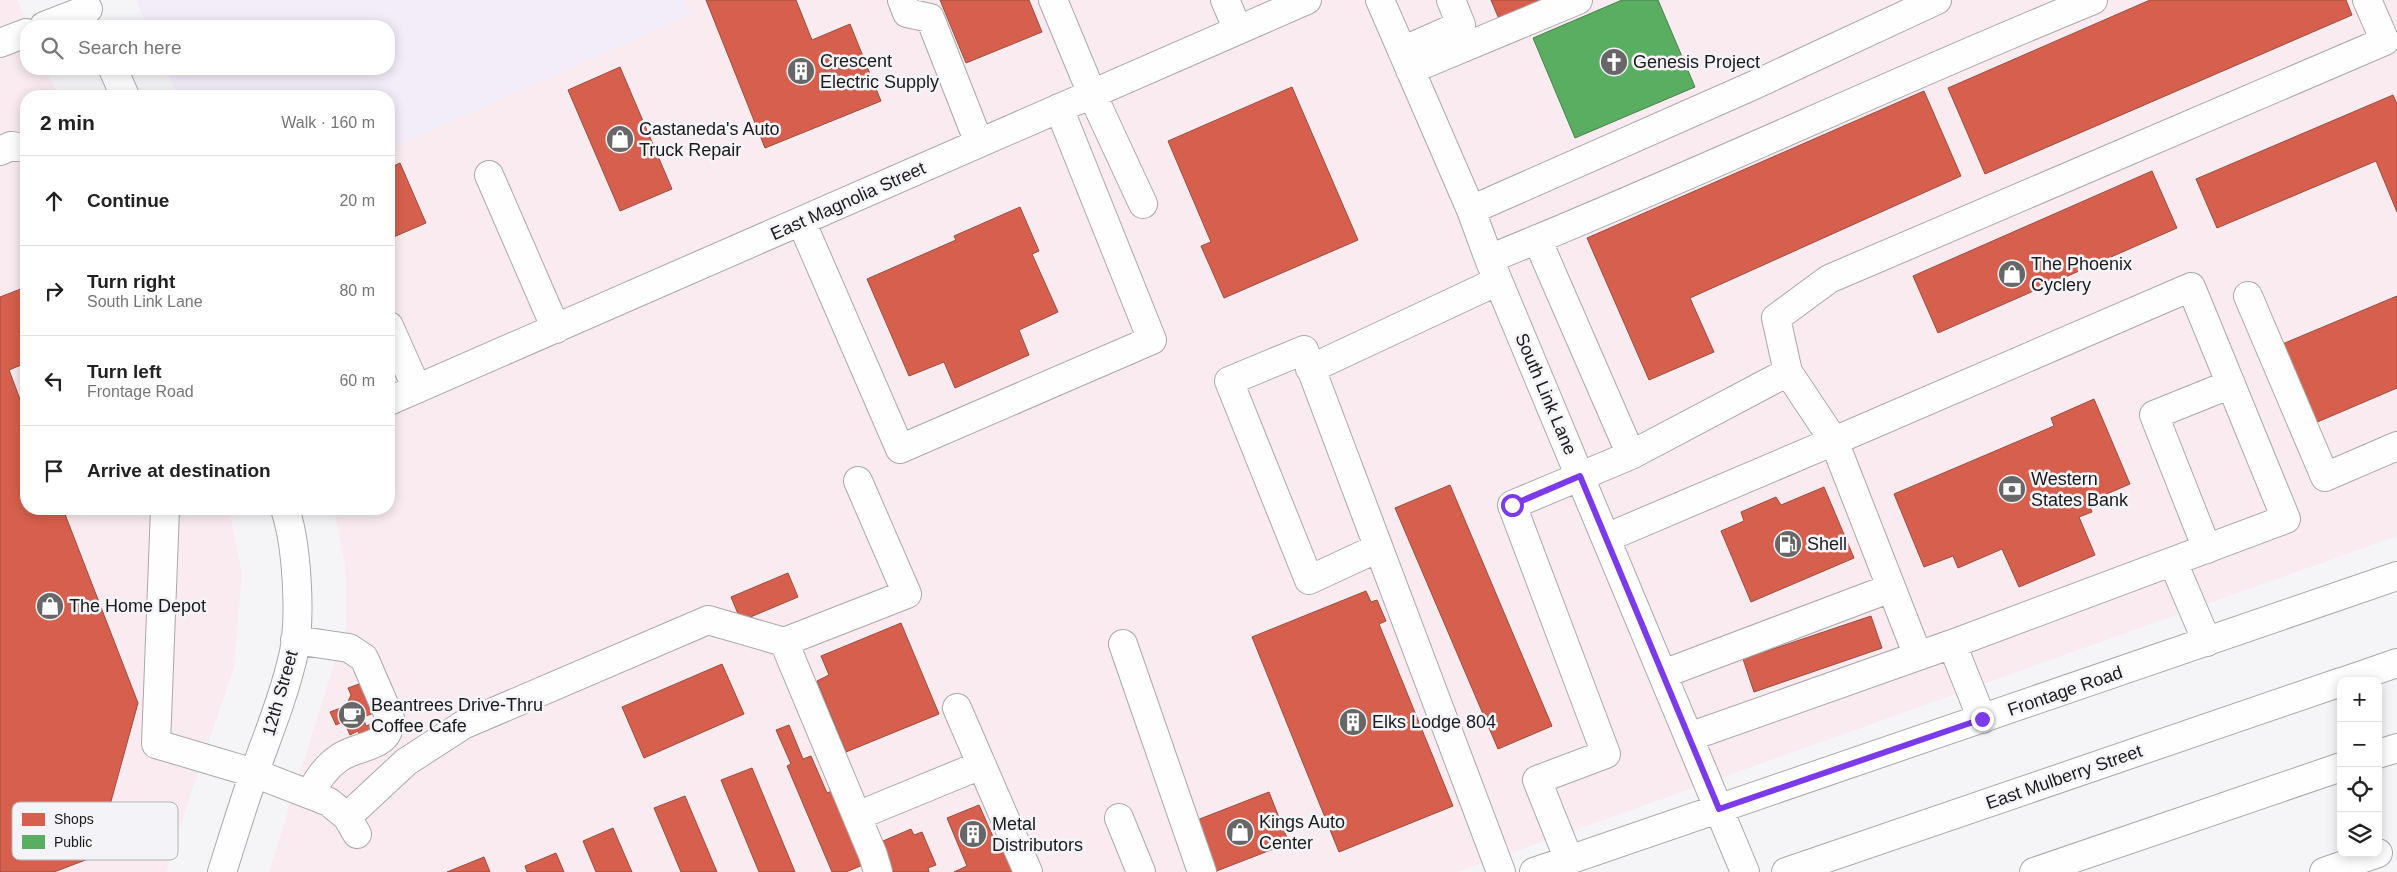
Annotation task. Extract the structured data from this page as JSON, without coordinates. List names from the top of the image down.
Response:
{
  "streets": {
    "main road": [
      "East Magnolia Street",
      "South Link Lane",
      "Frontage Road",
      "12th Street",
      "East Mulberry Street"
    ]
  },
  "crossings": [
    ["South Link Lane", "Frontage Road"]
  ],
  "places": {
    "church": ["Genesis Project"],
    "building": ["Crescent Electric Supply", "Elks Lodge 804", "Metal Distributors"],
    "shop": [
      "Castaneda's Auto Truck Repair",
      "The Phoenix Cyclery",
      "The Home Depot",
      "Kings Auto Center"
    ],
    "bank": ["Western States Bank"],
    "fuel station": ["Shell"],
    "cafe": ["Beantrees Drive-Thru Coffee Cafe"]
  },
  "legend": ["Shops", "Public"],
  "page": {
    "search": "Search here",
    "heading": ["2 min", "Walk · 160 m"],
    "list": [
      ["Continue", "20 m"],
      ["Turn right", "South Link Lane", "80 m"],
      ["Turn left", "Frontage Road", "60 m"],
      "Arrive at destination"
    ],
    "map_buttons": ["+", "−"]
  }
}
